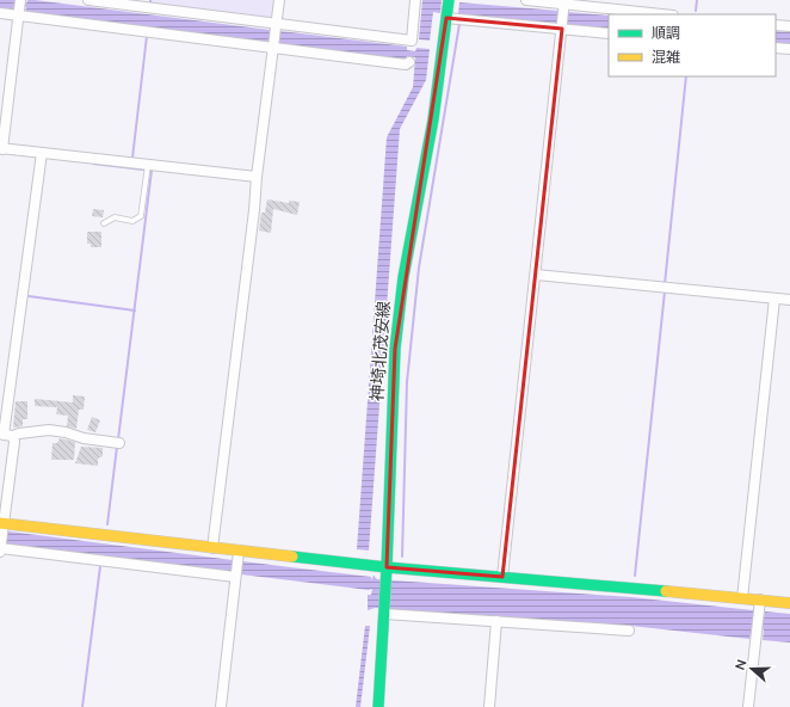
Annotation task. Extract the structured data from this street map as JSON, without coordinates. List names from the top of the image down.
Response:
{
  "streets": {
    "street": ["神埼北茂安線"]
  },
  "legend": ["順調", "混雑"],
  "north": "left"
}
